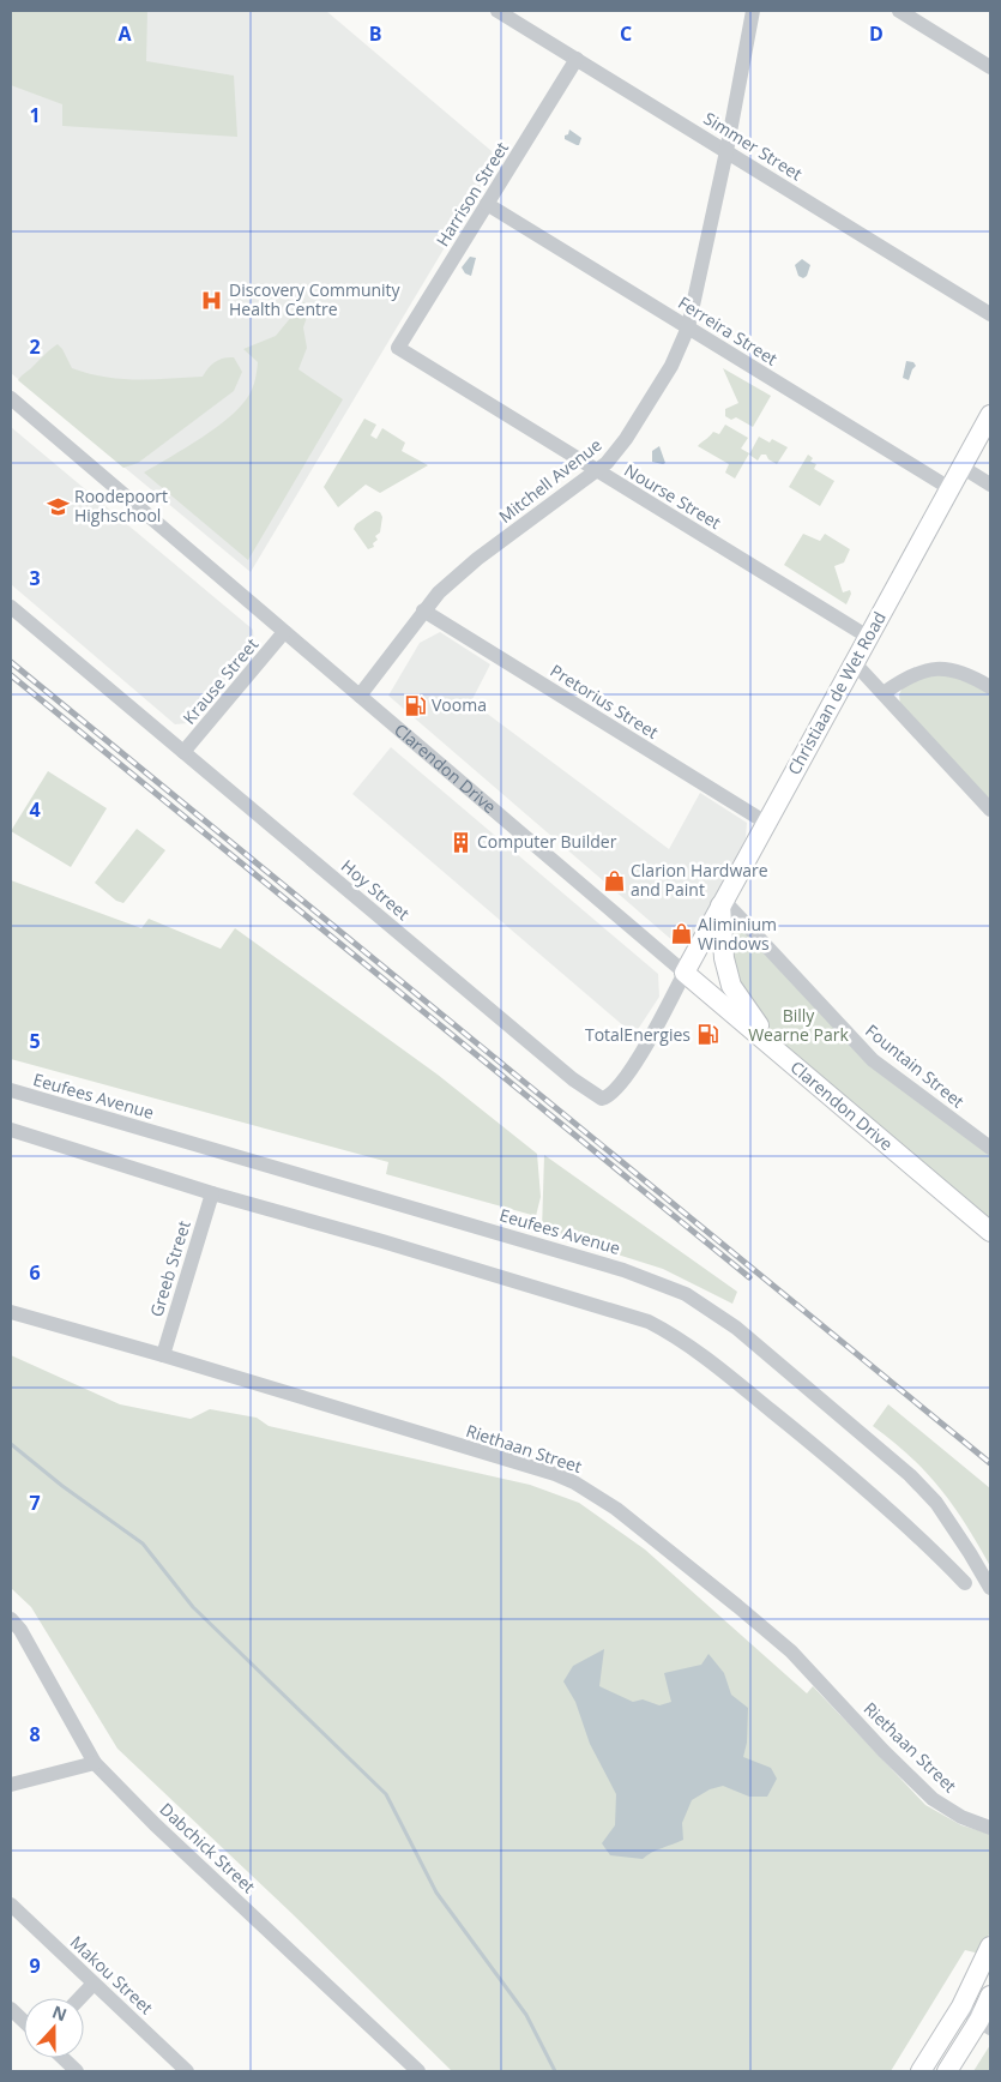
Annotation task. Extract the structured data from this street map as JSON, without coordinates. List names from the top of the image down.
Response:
{
  "streets": {
    "main road": ["Christiaan de Wet Road", "Clarendon Drive"],
    "street": [
      "Simmer Street",
      "Harrison Street",
      "Ferreira Street",
      "Mitchell Avenue",
      "Nourse Street",
      "Krause Street",
      "Pretorius Street",
      "Hoy Street",
      "Fountain Street",
      "Eeufees Avenue",
      "Greeb Street",
      "Riethaan Street",
      "Dabchick Street",
      "Makou Street"
    ]
  },
  "crossings": [
    ["Simmer Street", "Harrison Street"],
    ["Simmer Street", "Mitchell Avenue"],
    ["Harrison Street", "Ferreira Street"],
    ["Harrison Street", "Nourse Street"],
    ["Ferreira Street", "Mitchell Avenue"],
    ["Ferreira Street", "Christiaan de Wet Road"],
    ["Mitchell Avenue", "Nourse Street"],
    ["Mitchell Avenue", "Pretorius Street"],
    ["Mitchell Avenue", "Clarendon Drive"],
    ["Nourse Street", "Christiaan de Wet Road"],
    ["Krause Street", "Clarendon Drive"],
    ["Krause Street", "Hoy Street"],
    ["Christiaan de Wet Road", "Pretorius Street"],
    ["Christiaan de Wet Road", "Clarendon Drive"],
    ["Christiaan de Wet Road", "Hoy Street"],
    ["Christiaan de Wet Road", "Fountain Street"],
    ["Clarendon Drive", "Hoy Street"],
    ["Greeb Street", "Riethaan Street"]
  ],
  "parks": ["Billy Wearne Park"],
  "places": {
    "hospital": ["Discovery Community Health Centre"],
    "school or university": ["Roodepoort Highschool"],
    "fuel station": ["Vooma", "TotalEnergies"],
    "building": ["Computer Builder"],
    "shop": ["Clarion Hardware and Paint", "Aliminium Windows"]
  },
  "north": "top",
  "grid": {
    "columns": [
      "A",
      "B",
      "C",
      "D"
    ],
    "rows": [
      "1",
      "2",
      "3",
      "4",
      "5",
      "6",
      "7",
      "8",
      "9"
    ]
  }
}
